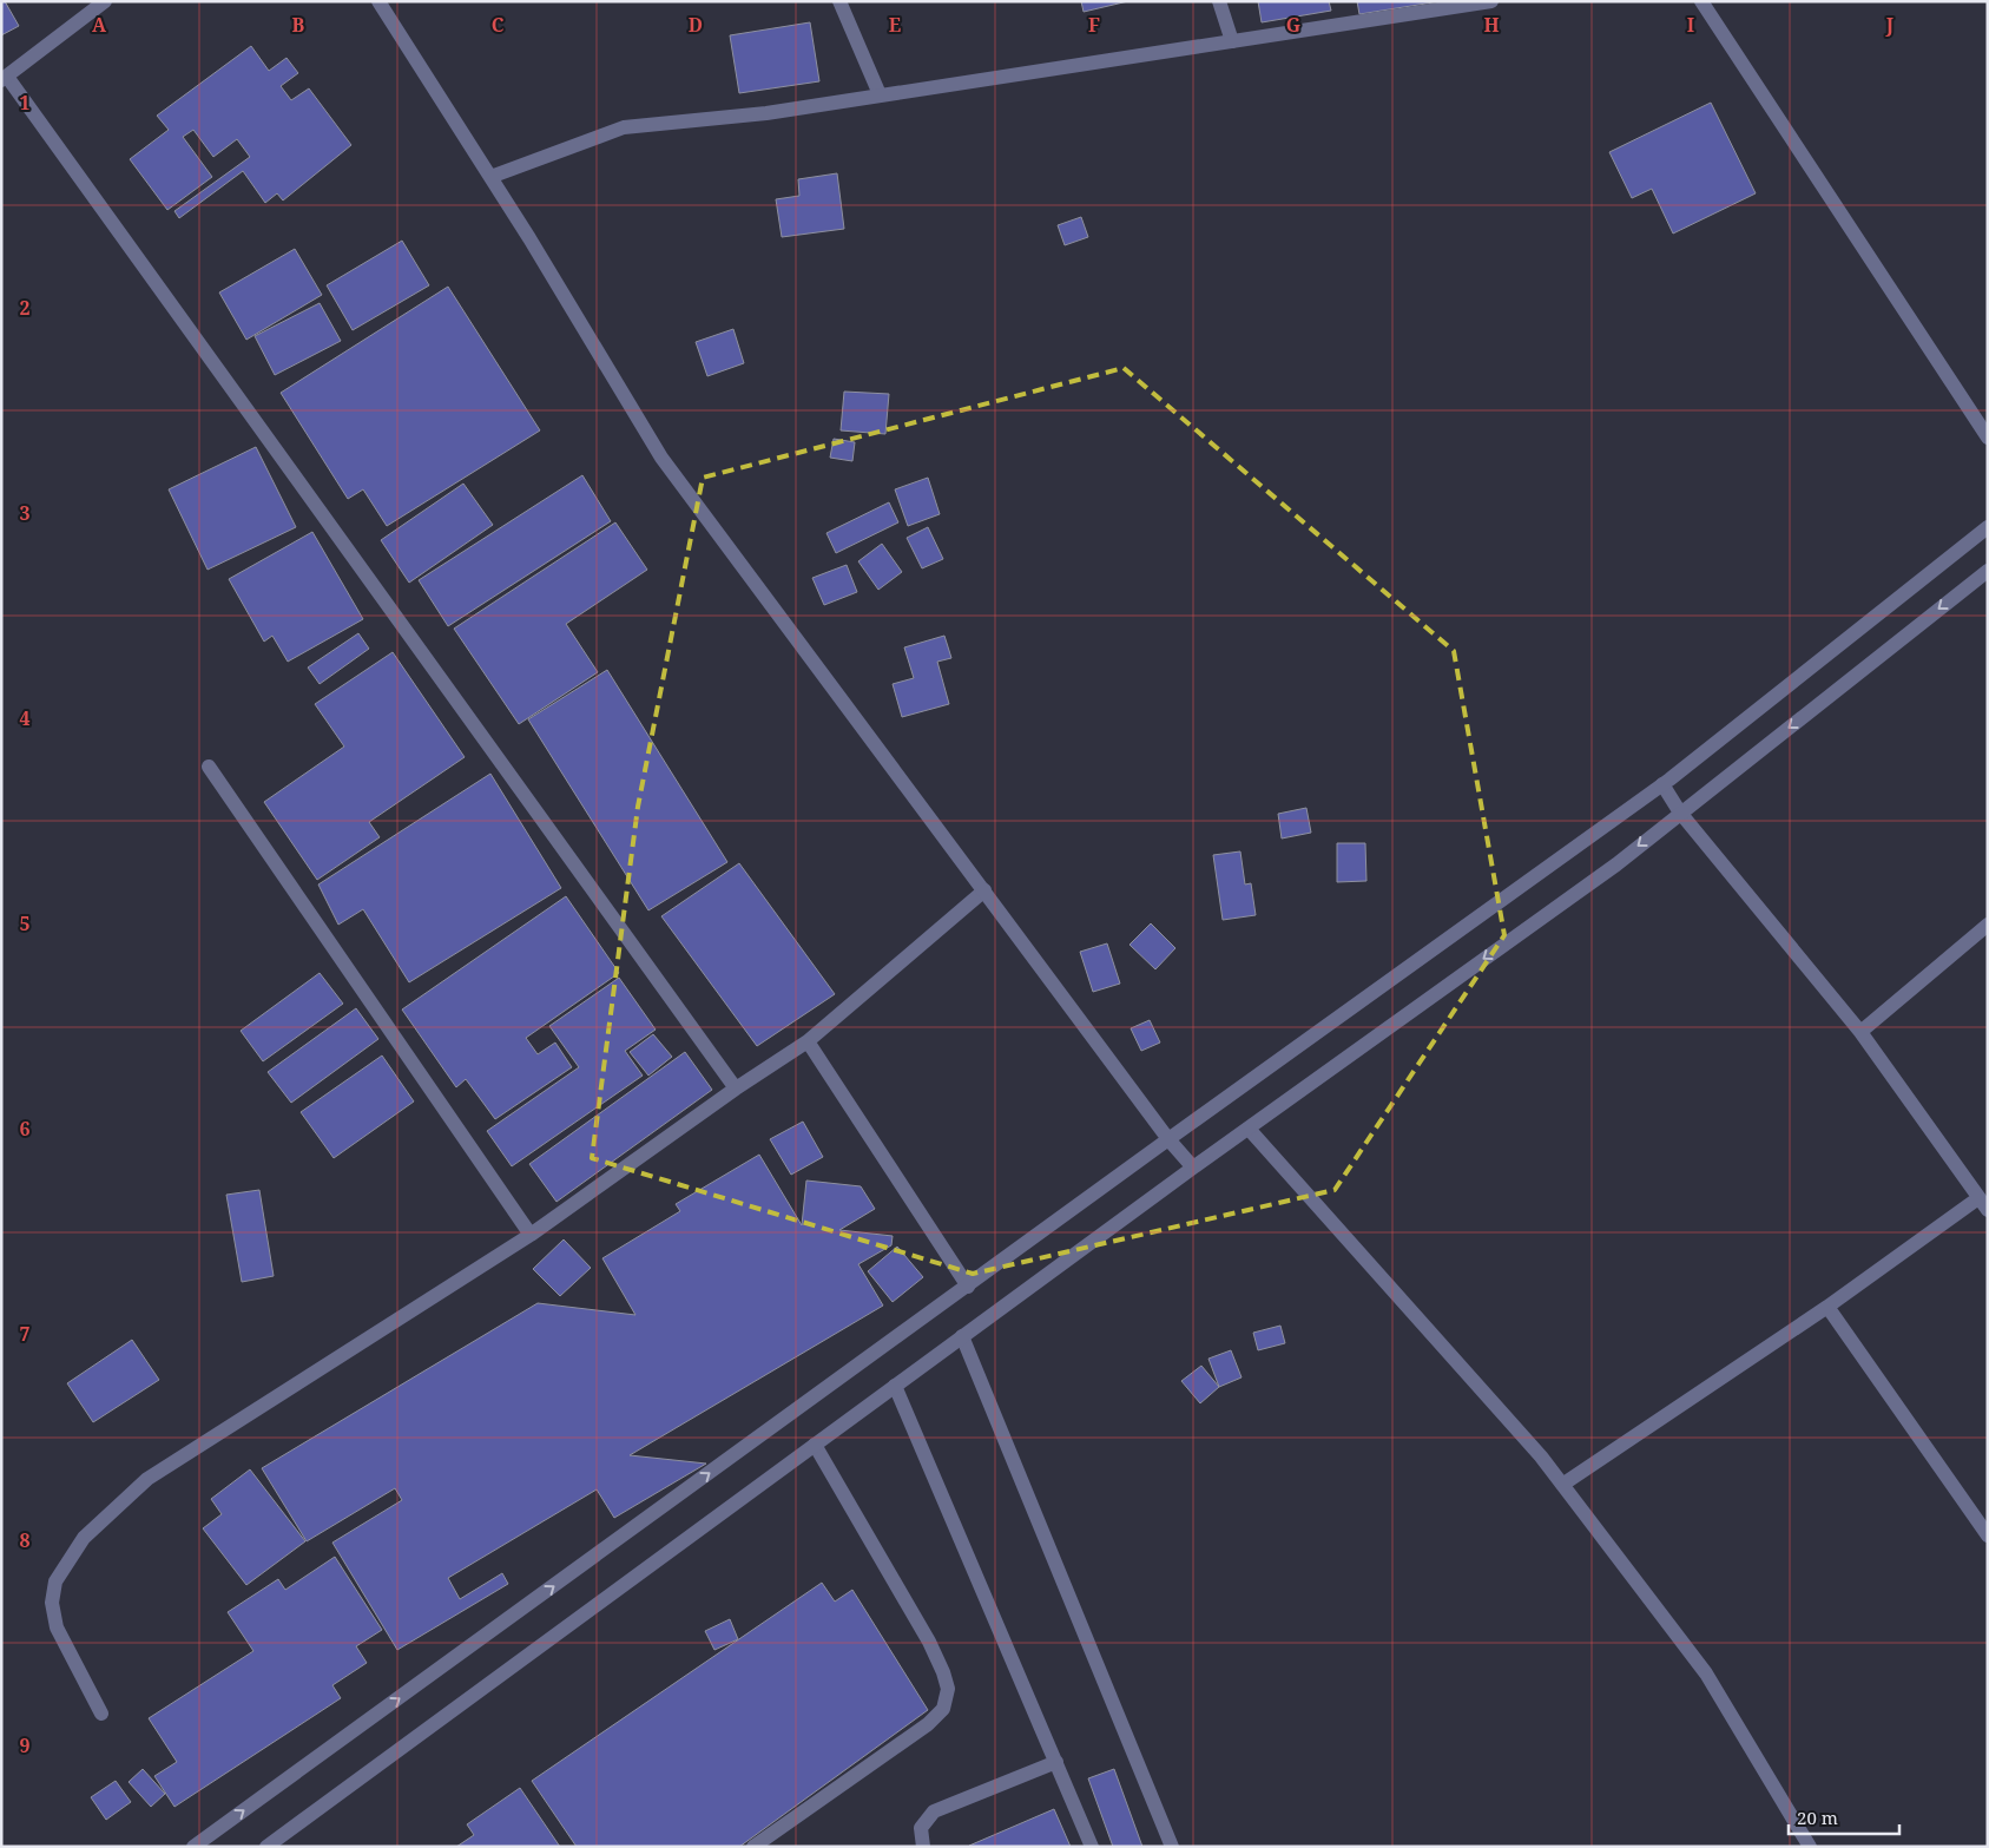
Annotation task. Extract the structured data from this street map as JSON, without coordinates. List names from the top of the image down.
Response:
{
  "scale_bar": "20 m",
  "grid": {
    "columns": [
      "A",
      "B",
      "C",
      "D",
      "E",
      "F",
      "G",
      "H",
      "I",
      "J"
    ],
    "rows": [
      "1",
      "2",
      "3",
      "4",
      "5",
      "6",
      "7",
      "8",
      "9"
    ]
  }
}
